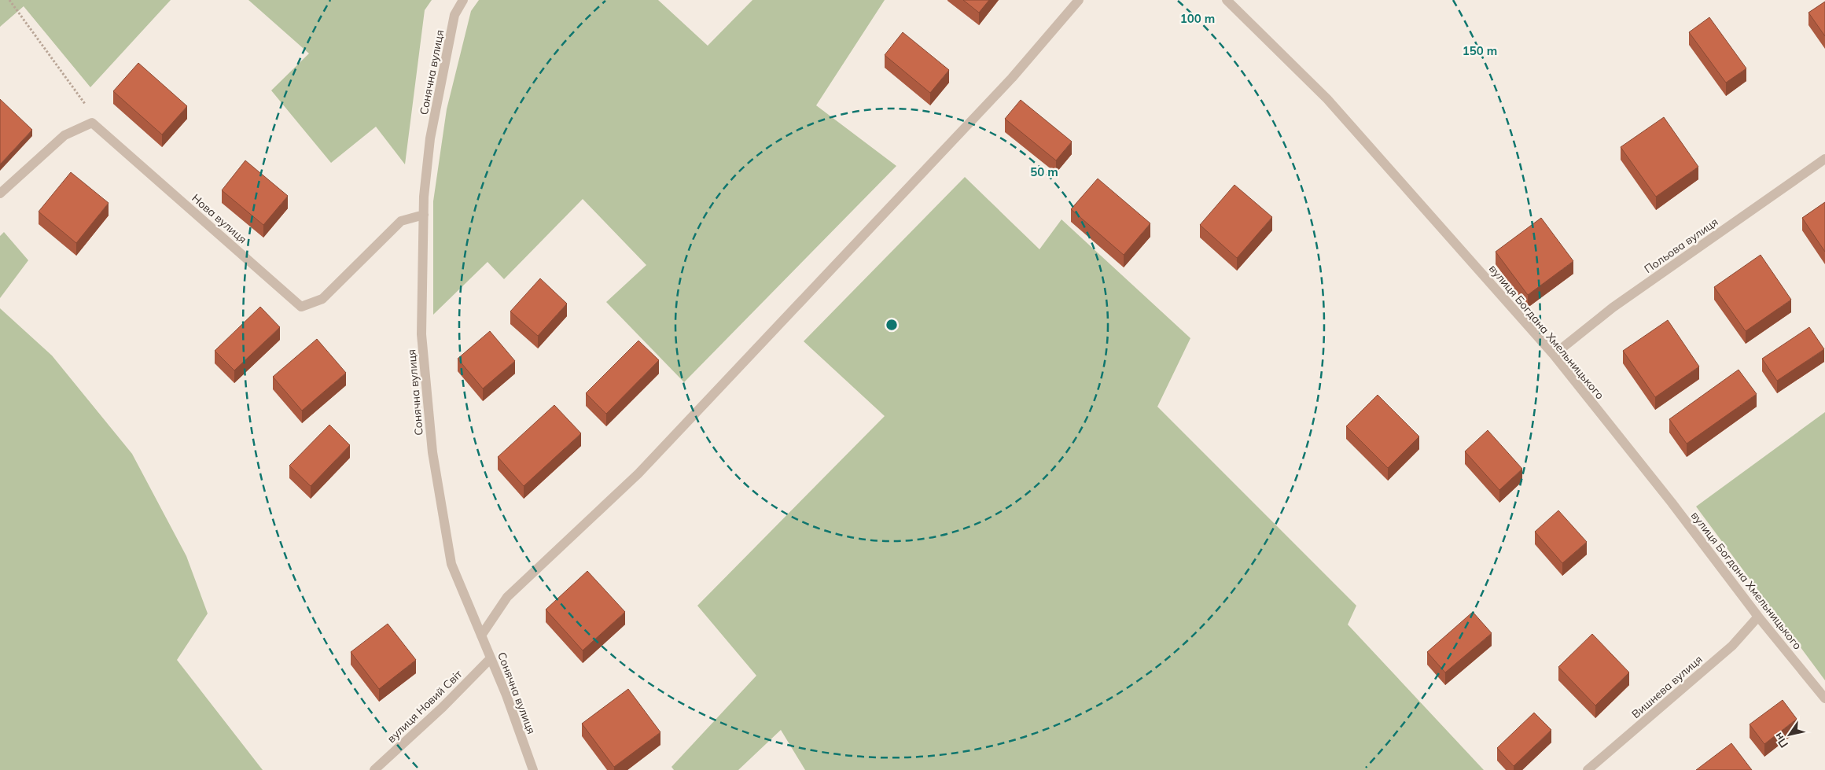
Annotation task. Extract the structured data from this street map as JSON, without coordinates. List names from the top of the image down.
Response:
{
  "streets": {
    "street": [
      "Сонячна вулиця",
      "Нова вулиця",
      "Польова вулиця",
      "вулиця Богдана Хмельницького",
      "Вишнева вулиця",
      "вулиця Новий Світ"
    ]
  },
  "crossings": [
    ["Сонячна вулиця", "Нова вулиця"],
    ["Сонячна вулиця", "вулиця Новий Світ"],
    ["Польова вулиця", "вулиця Богдана Хмельницького"],
    ["вулиця Богдана Хмельницького", "Вишнева вулиця"]
  ],
  "north": "bottom left",
  "rings": ["100 m", "150 m", "50 m"]
}
